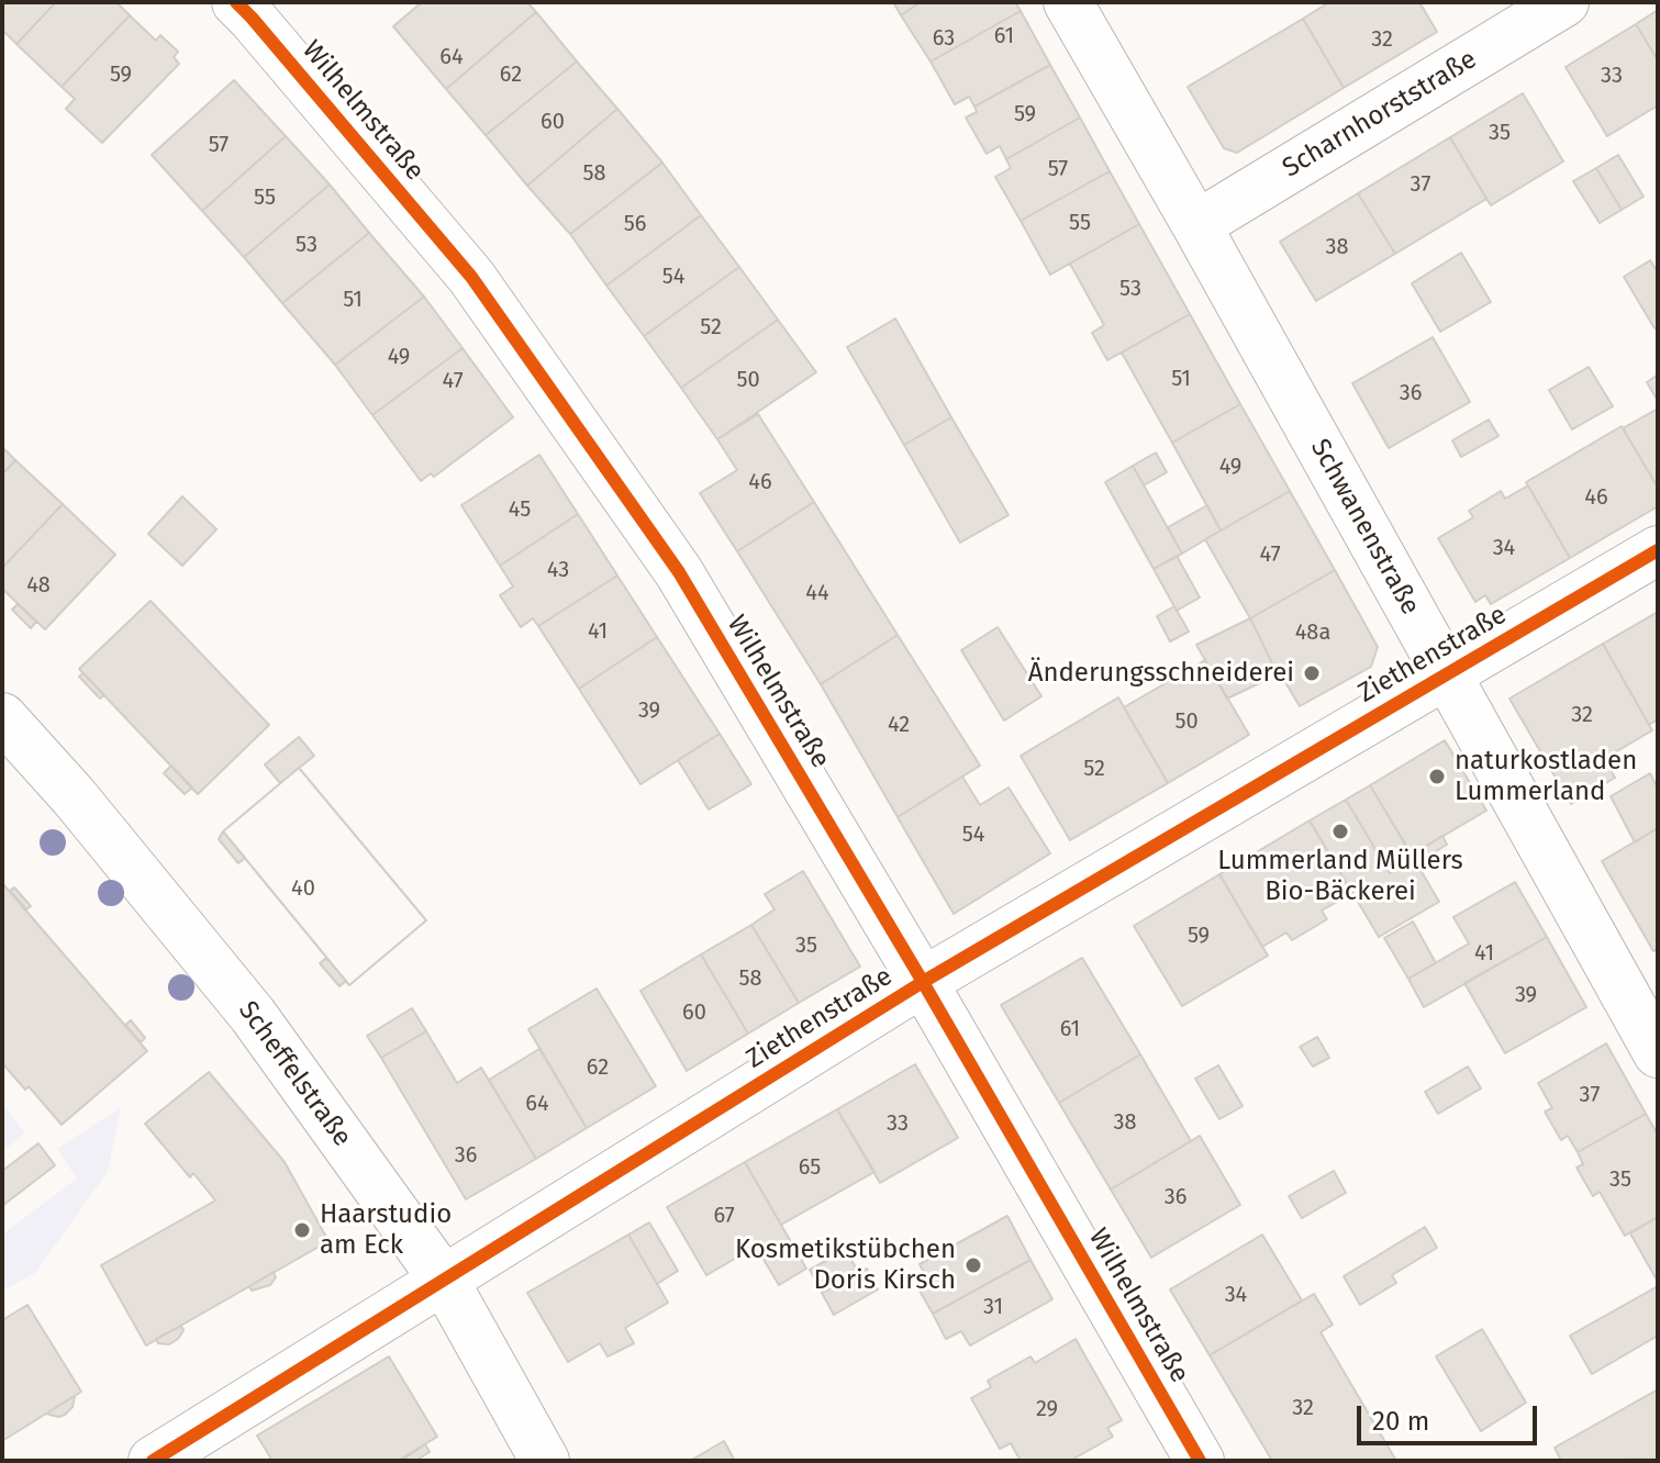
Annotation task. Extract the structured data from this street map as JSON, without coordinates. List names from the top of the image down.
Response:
{
  "streets": {
    "street": [
      "Wilhelmstraße",
      "Scharnhorststraße",
      "Schwanenstraße",
      "Ziethenstraße",
      "Scheffelstraße"
    ]
  },
  "crossings": [
    ["Wilhelmstraße", "Ziethenstraße"],
    ["Scharnhorststraße", "Schwanenstraße"],
    ["Schwanenstraße", "Ziethenstraße"],
    ["Ziethenstraße", "Scheffelstraße"]
  ],
  "places": [
    "Änderungsschneiderei",
    "naturkostladen Lummerland",
    "Lummerland Müllers Bio-Bäckerei",
    "Haarstudio am Eck",
    "Kosmetikstübchen Doris Kirsch"
  ],
  "house_numbers": [
    "61",
    "63",
    "32",
    "64",
    "59",
    "62",
    "33",
    "59",
    "60",
    "35",
    "57",
    "57",
    "58",
    "37",
    "55",
    "55",
    "56",
    "53",
    "38",
    "54",
    "53",
    "51",
    "52",
    "49",
    "51",
    "50",
    "47",
    "36",
    "49",
    "46",
    "46",
    "45",
    "34",
    "47",
    "43",
    "48",
    "44",
    "41",
    "48a",
    "39",
    "32",
    "50",
    "42",
    "52",
    "54",
    "40",
    "59",
    "35",
    "41",
    "58",
    "39",
    "60",
    "61",
    "62",
    "37",
    "64",
    "38",
    "33",
    "36",
    "65",
    "35",
    "36",
    "67",
    "34",
    "31",
    "32",
    "29"
  ],
  "scale_bar": "20 m"
}
